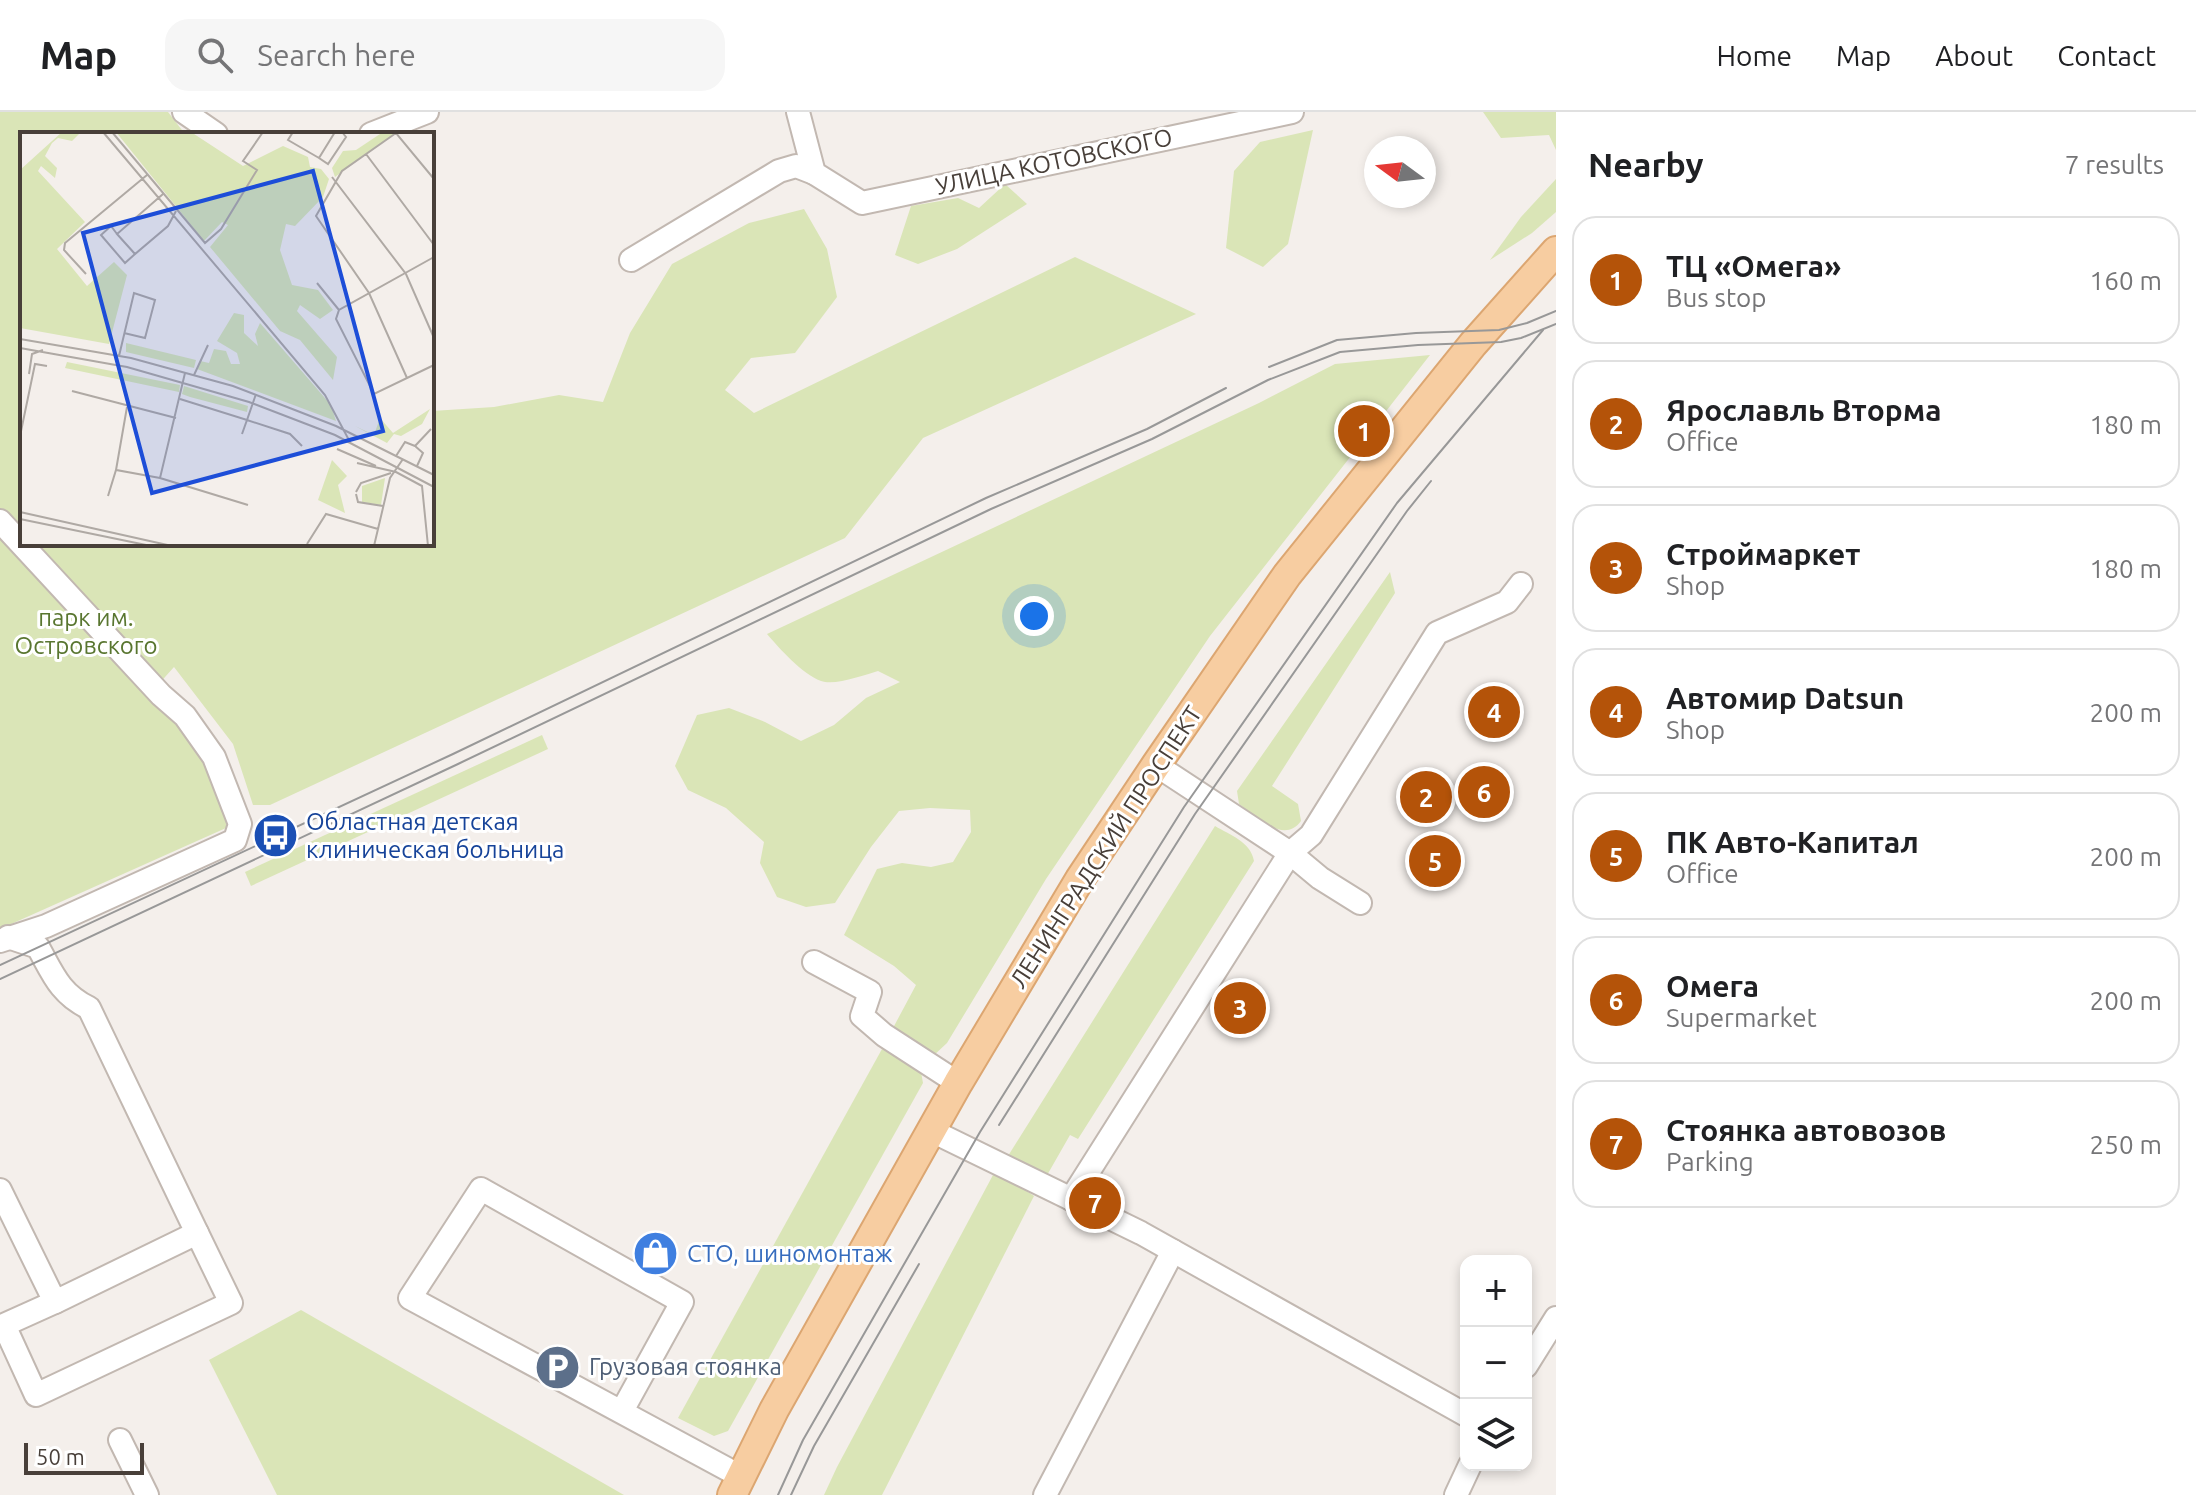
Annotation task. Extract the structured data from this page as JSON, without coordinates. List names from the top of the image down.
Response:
{
  "streets": {
    "main road": ["ЛЕНИНГРАДСКИЙ ПРОСПЕКТ"],
    "street": ["УЛИЦА КОТОВСКОГО"]
  },
  "parks": ["парк им. Островского"],
  "places": {
    "bus stop": ["Областная детская клиническая больница"],
    "shop": ["СТО, шиномонтаж"],
    "parking": ["Грузовая стоянка"]
  },
  "scale_bar": "50 m",
  "north": "left",
  "page": {
    "header": "Map",
    "search": "Search here",
    "nav": [
      "Home",
      "Map",
      "About",
      "Contact"
    ],
    "heading": ["Nearby", "7 results"],
    "list": [
      {
        "mark": "1",
        "name": "ТЦ «Омега»",
        "note": "Bus stop",
        "value": "160 m"
      },
      {
        "mark": "2",
        "name": "Ярославль Вторма",
        "note": "Office",
        "value": "180 m"
      },
      {
        "mark": "3",
        "name": "Строймаркет",
        "note": "Shop",
        "value": "180 m"
      },
      {
        "mark": "4",
        "name": "Автомир Datsun",
        "note": "Shop",
        "value": "200 m"
      },
      {
        "mark": "5",
        "name": "ПК Авто-Капитал",
        "note": "Office",
        "value": "200 m"
      },
      {
        "mark": "6",
        "name": "Омега",
        "note": "Supermarket",
        "value": "200 m"
      },
      {
        "mark": "7",
        "name": "Стоянка автовозов",
        "note": "Parking",
        "value": "250 m"
      }
    ],
    "pins": [
      "1",
      "4",
      "6",
      "2",
      "5",
      "3",
      "7"
    ],
    "map_buttons": ["+", "−"],
    "scale": "50 m"
  }
}
